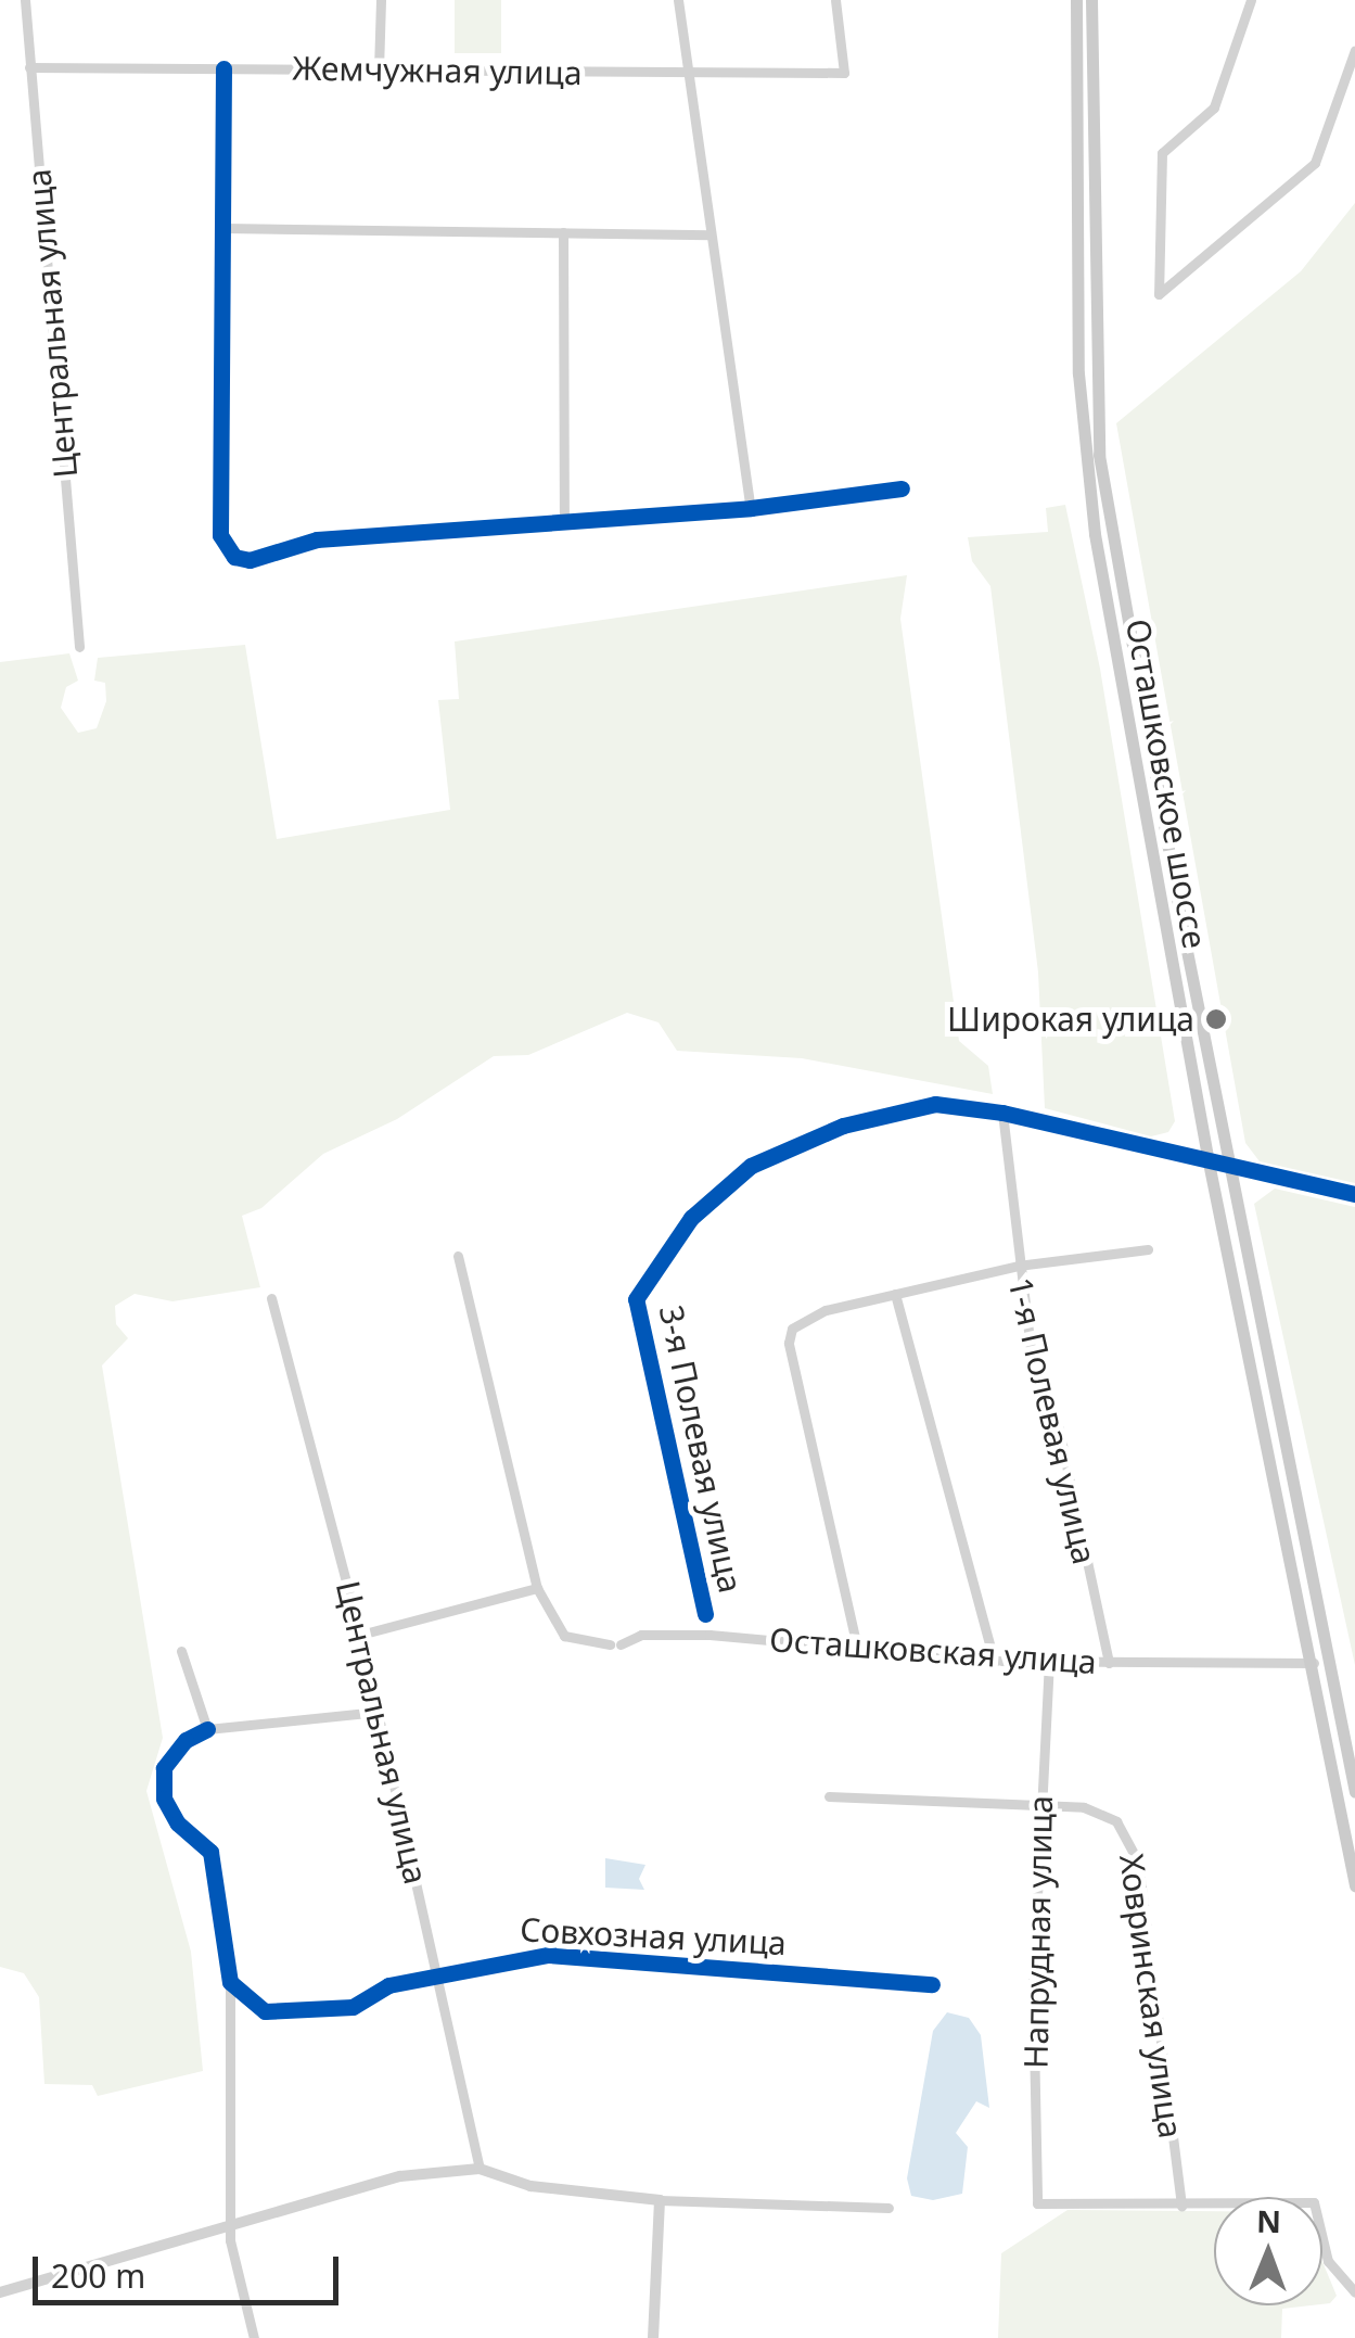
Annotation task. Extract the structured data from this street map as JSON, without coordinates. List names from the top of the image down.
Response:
{
  "streets": {
    "main road": ["Осташковское шоссе"],
    "street": [
      "Жемчужная улица",
      "Центральная улица",
      "1-я Полевая улица",
      "3-я Полевая улица",
      "Осташковская улица",
      "Напрудная улица",
      "Совхозная улица",
      "Ховринская улица"
    ]
  },
  "crossings": [
    ["Жемчужная улица", "Центральная улица"],
    ["Центральная улица", "Совхозная улица"],
    ["Осташковское шоссе", "Осташковская улица"],
    ["1-я Полевая улица", "3-я Полевая улица"],
    ["1-я Полевая улица", "Осташковская улица"],
    ["Осташковская улица", "Напрудная улица"],
    ["Напрудная улица", "Ховринская улица"]
  ],
  "places": ["Широкая улица"],
  "scale_bar": "200 m",
  "north": "top"
}
